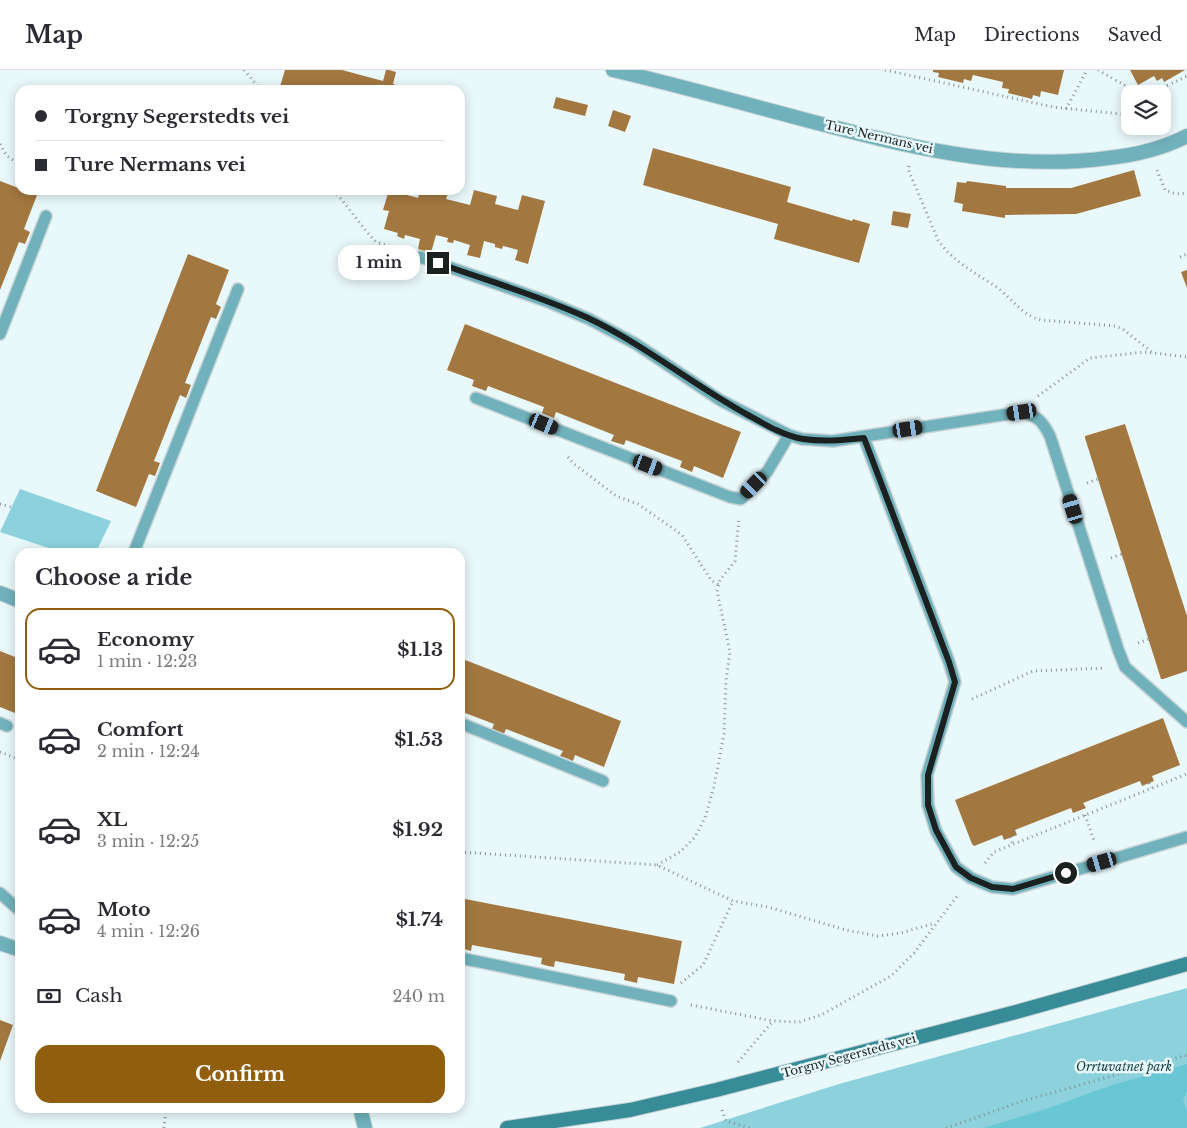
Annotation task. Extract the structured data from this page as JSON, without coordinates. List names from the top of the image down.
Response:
{
  "streets": {
    "main road": ["Torgny Segerstedts vei"],
    "street": ["Ture Nermans vei"]
  },
  "parks": ["Orrtuvatnet park"],
  "page": {
    "header": "Map",
    "nav": ["Map", "Directions", "Saved"],
    "banner": ["Torgny Segerstedts vei", "Ture Nermans vei"],
    "bubble": "1 min",
    "heading": "Choose a ride",
    "list": [
      {
        "name": "Economy",
        "note": "1 min · 12:23",
        "value": "$1.13"
      },
      {
        "name": "Comfort",
        "note": "2 min · 12:24",
        "value": "$1.53"
      },
      {
        "name": "XL",
        "note": "3 min · 12:25",
        "value": "$1.92"
      },
      {
        "name": "Moto",
        "note": "4 min · 12:26",
        "value": "$1.74"
      }
    ],
    "pay": ["Cash", "240 m"],
    "buttons": "Confirm"
  }
}
